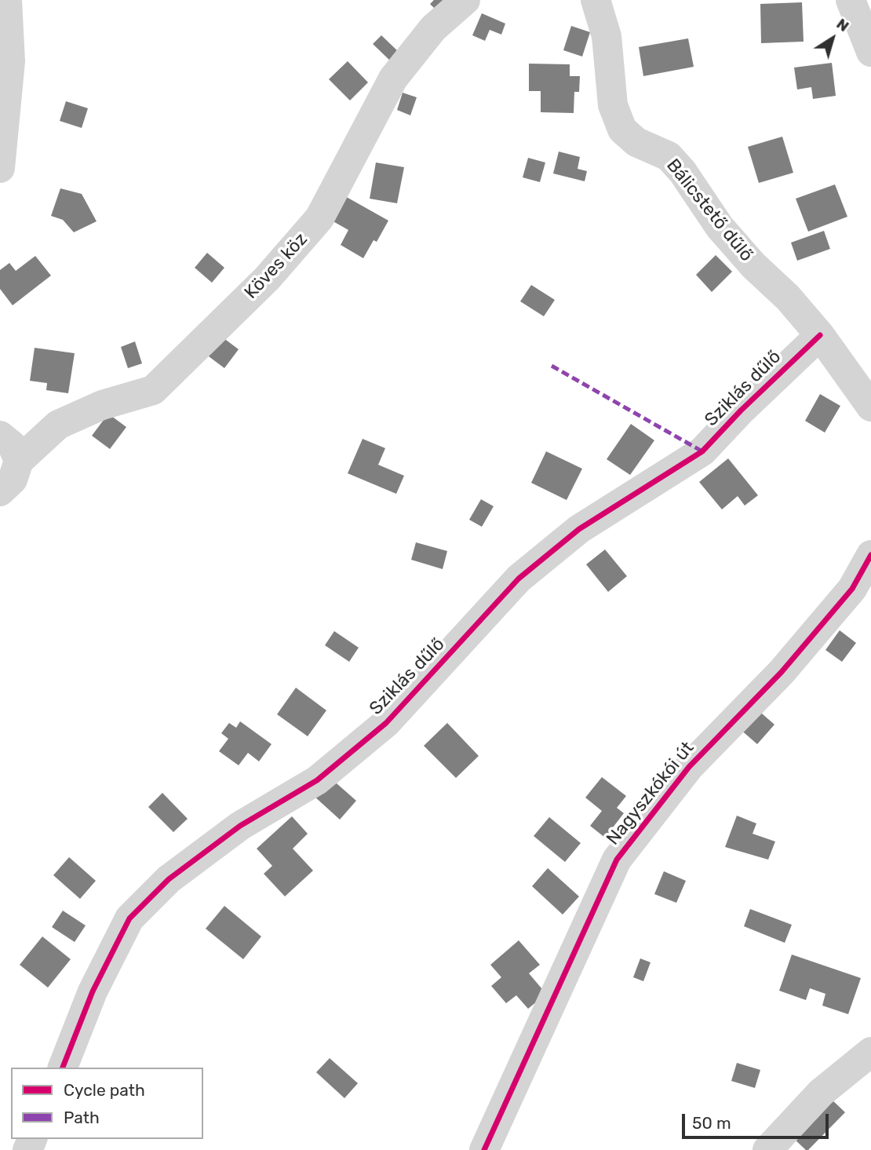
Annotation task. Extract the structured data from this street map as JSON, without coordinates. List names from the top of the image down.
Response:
{
  "streets": {
    "street": [
      "Bálicstető dűlő",
      "Köves köz",
      "Sziklás dűlő",
      "Nagyszkókói út"
    ]
  },
  "crossings": [
    ["Bálicstető dűlő", "Sziklás dűlő"]
  ],
  "legend": ["Cycle path", "Path"],
  "scale_bar": "50 m",
  "north": "top right"
}
